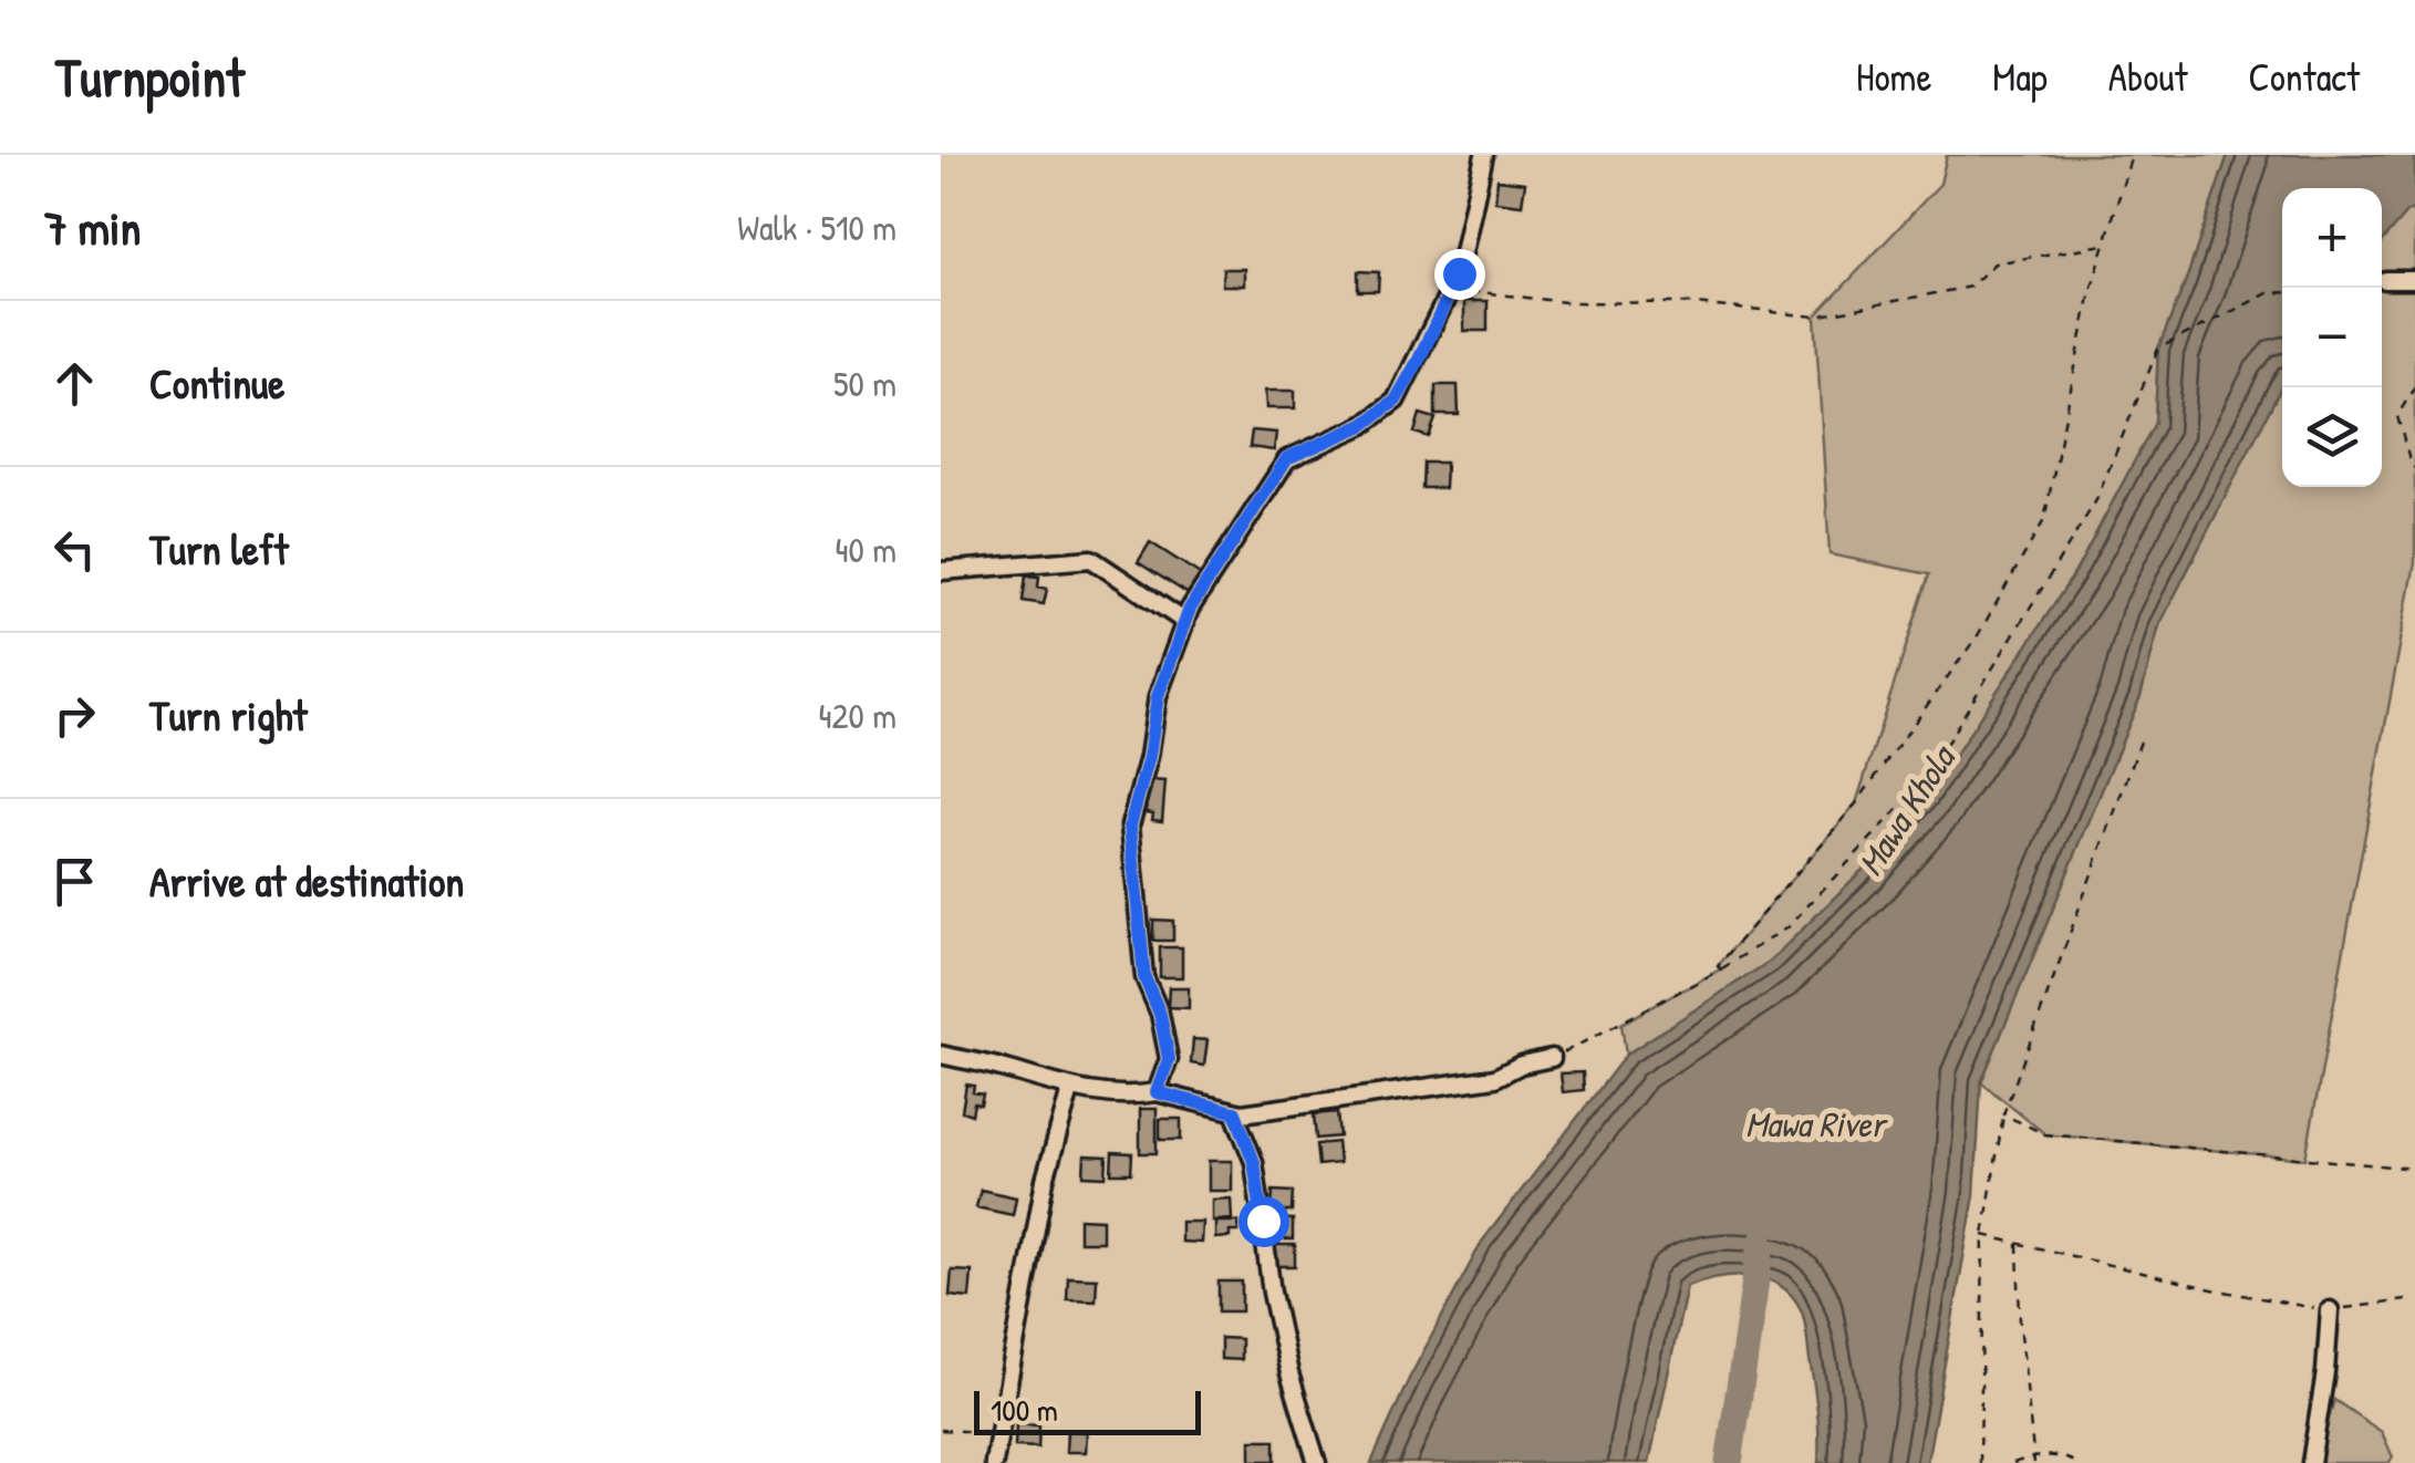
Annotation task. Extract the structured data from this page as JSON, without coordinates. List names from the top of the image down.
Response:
{
  "water": ["Mawa Khola", "Mawa River"],
  "scale_bar": "100 m",
  "page": {
    "header": "Turnpoint",
    "nav": [
      "Home",
      "Map",
      "About",
      "Contact"
    ],
    "heading": ["7 min", "Walk · 510 m"],
    "map_buttons": ["+", "−"],
    "list": [
      ["Continue", "50 m"],
      ["Turn left", "40 m"],
      ["Turn right", "420 m"],
      "Arrive at destination"
    ],
    "scale": "100 m"
  }
}
